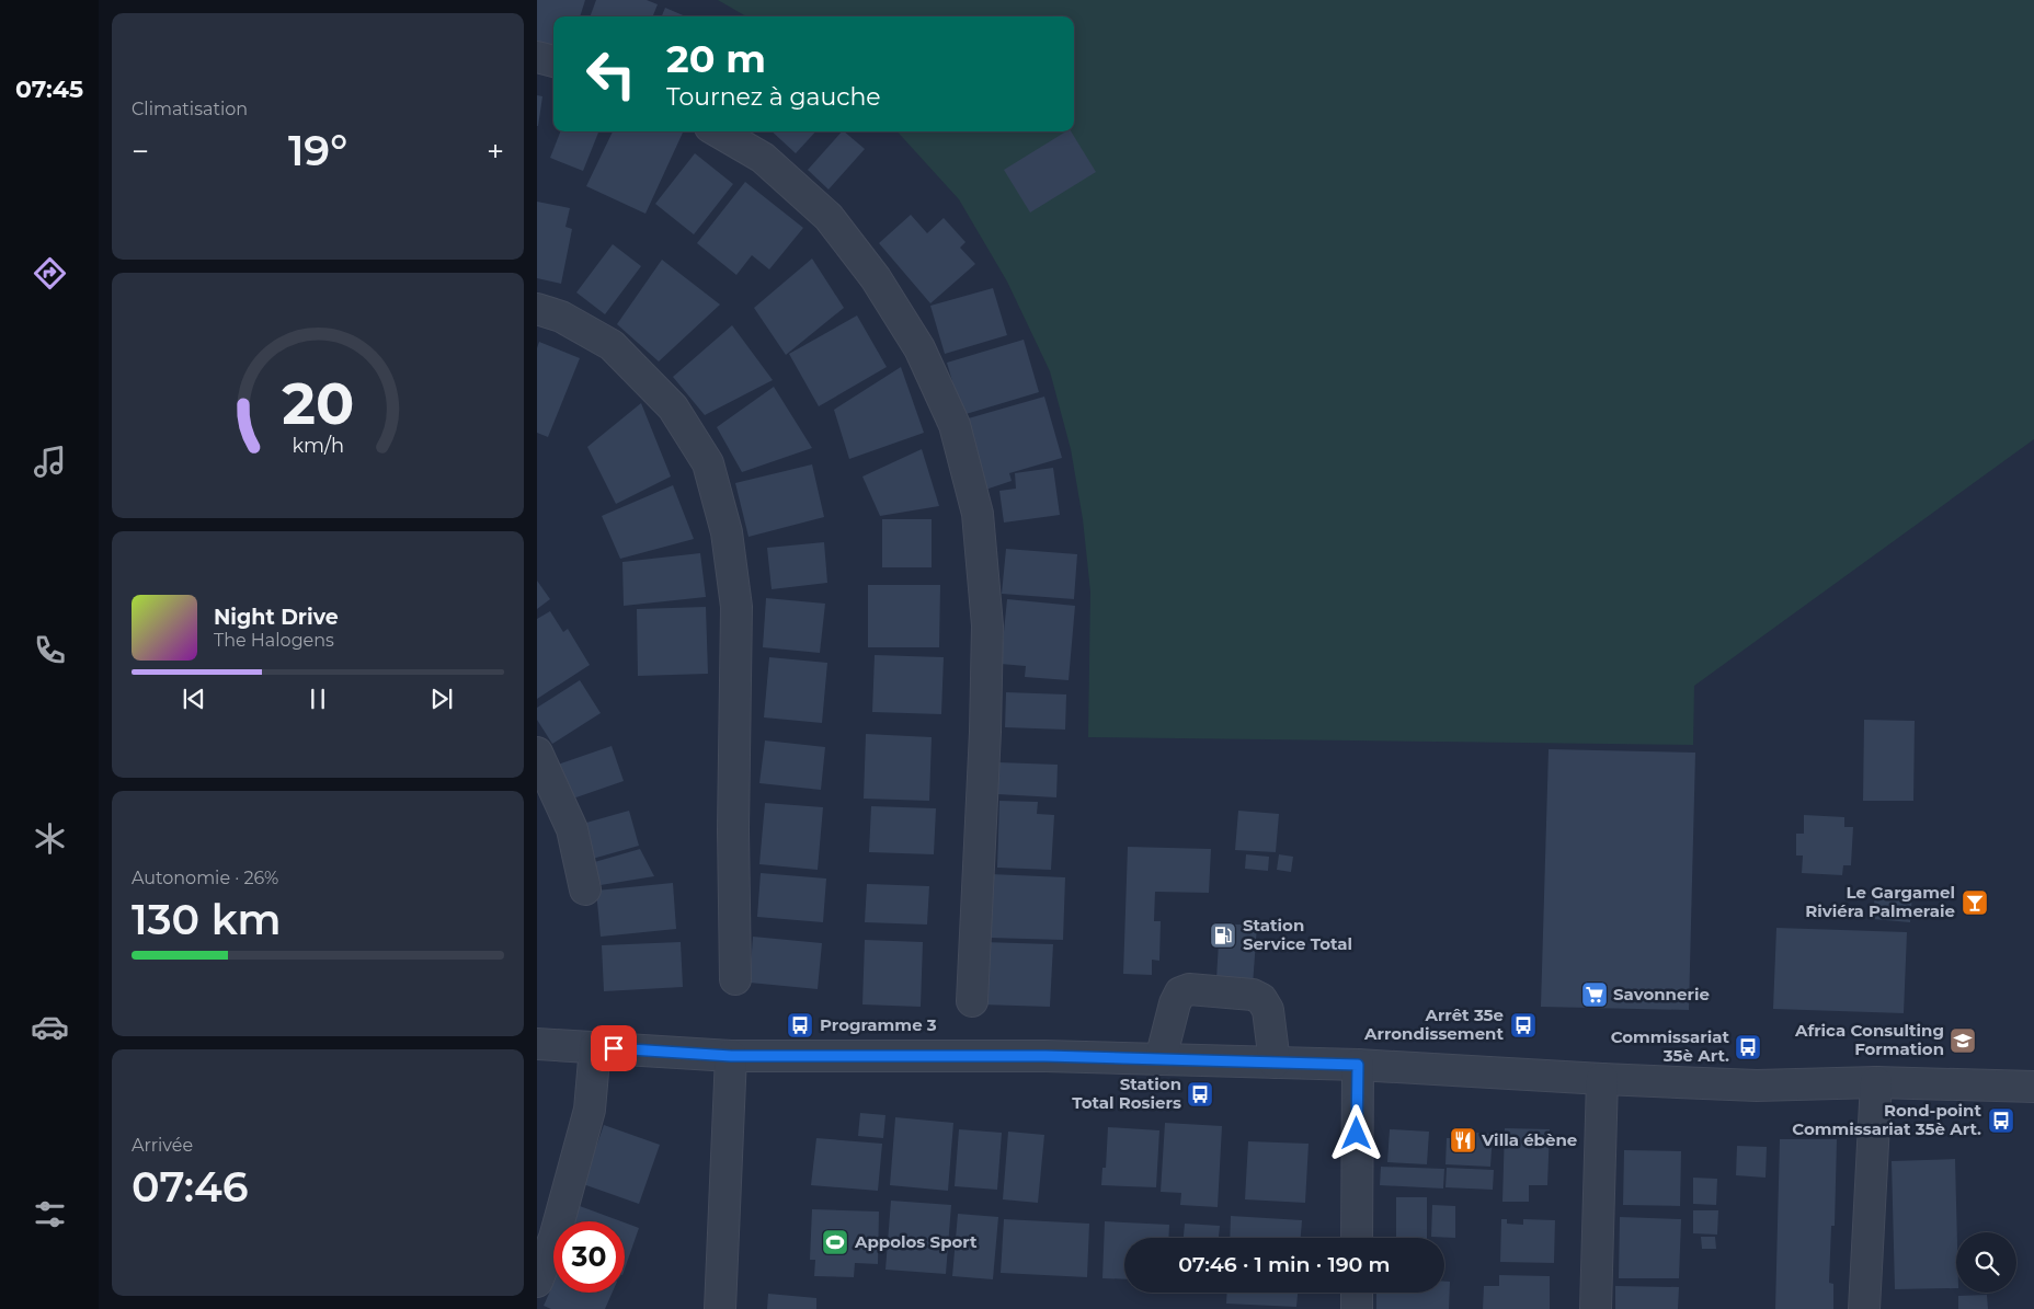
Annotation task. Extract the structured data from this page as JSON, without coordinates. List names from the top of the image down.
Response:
{
  "places": {
    "bar": ["Le Gargamel Riviéra Palmeraie"],
    "fuel station": ["Station Service Total"],
    "supermarket": ["Savonnerie"],
    "bus stop": [
      "Programme 3",
      "Arrêt 35e Arrondissement",
      "Commissariat 35è Art.",
      "Station Total Rosiers",
      "Rond-point Commissariat 35è Art."
    ],
    "school or university": ["Africa Consulting Formation"],
    "restaurant": ["Villa ébène"],
    "sports": ["Appolos Sport"]
  },
  "page": {
    "tabs": "07:45",
    "tile": [
      "Climatisation",
      ["Autonomie · 26%", "130 km"],
      ["Arrivée", "07:46"]
    ],
    "turn": ["20 m", "Tournez à gauche"],
    "heat": ["−", "19°", "+"],
    "song": ["Night Drive", "The Halogens"],
    "limit": "30",
    "trip": "07:46 · 1 min · 190 m",
    "gauge": ["20", "km/h"]
  }
}
